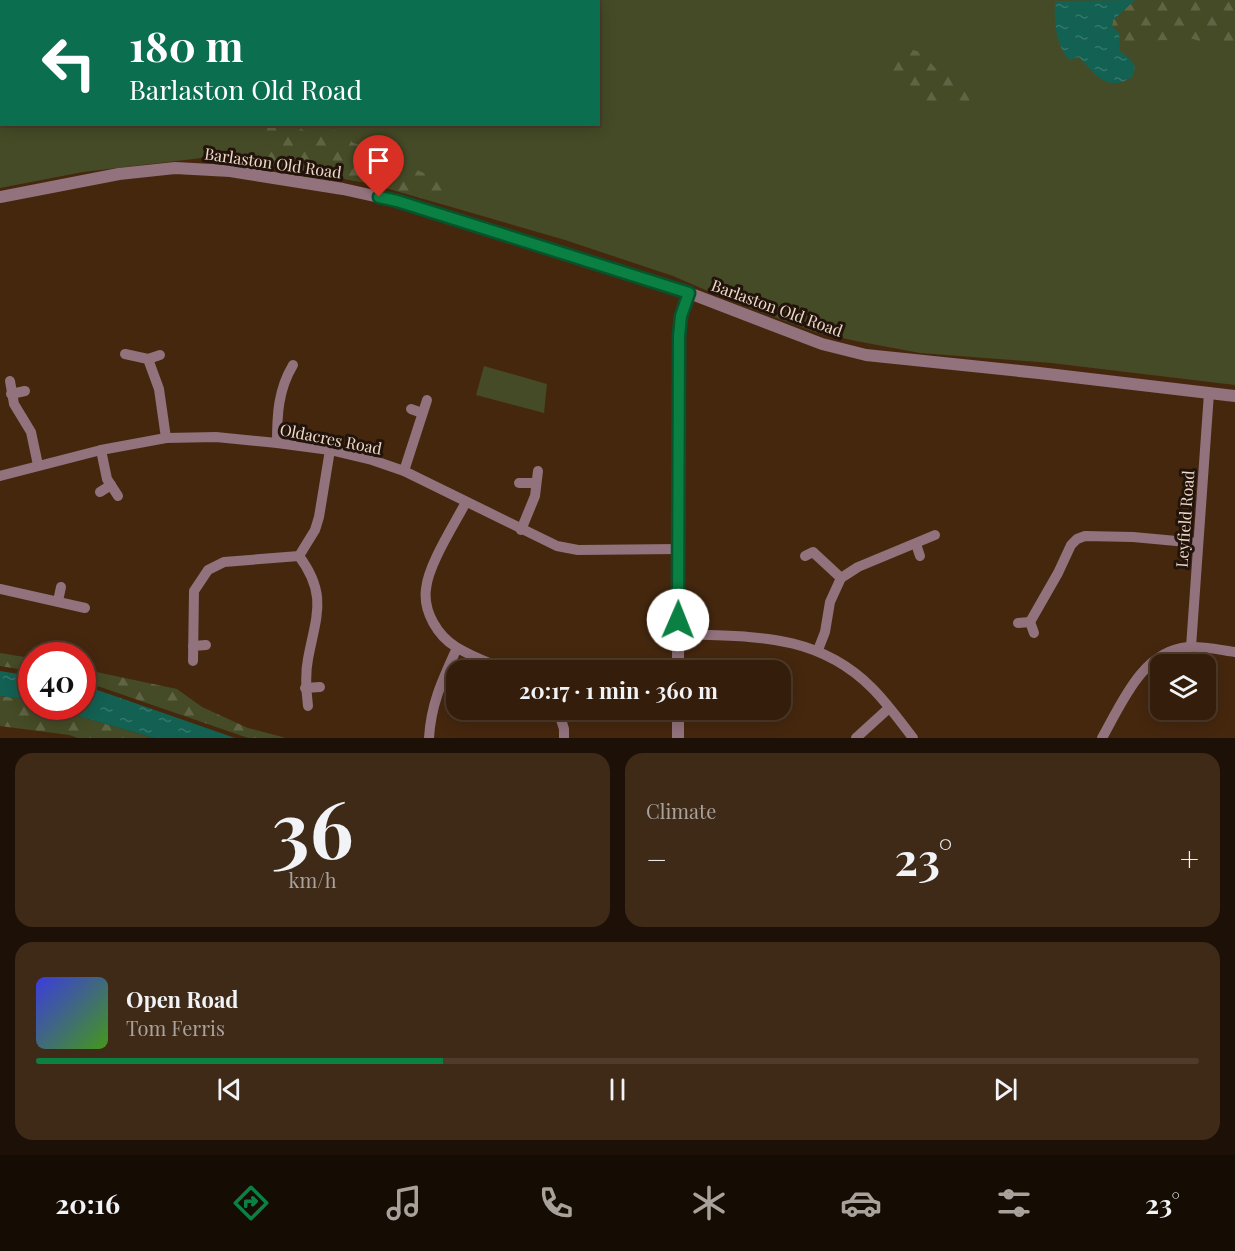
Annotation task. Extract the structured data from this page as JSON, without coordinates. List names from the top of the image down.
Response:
{
  "streets": {
    "street": ["Barlaston Old Road", "Oldacres Road", "Leyfield Road"]
  },
  "crossings": [
    ["Barlaston Old Road", "Leyfield Road"]
  ],
  "page": {
    "turn": ["180 m", "Barlaston Old Road"],
    "limit": "40",
    "trip": "20:17 · 1 min · 360 m",
    "tile": [
      ["36", "km/h"],
      "Climate"
    ],
    "heat": ["−", "23°", "+"],
    "song": ["Open Road", "Tom Ferris"],
    "tabs": ["20:16", "23°"]
  }
}
